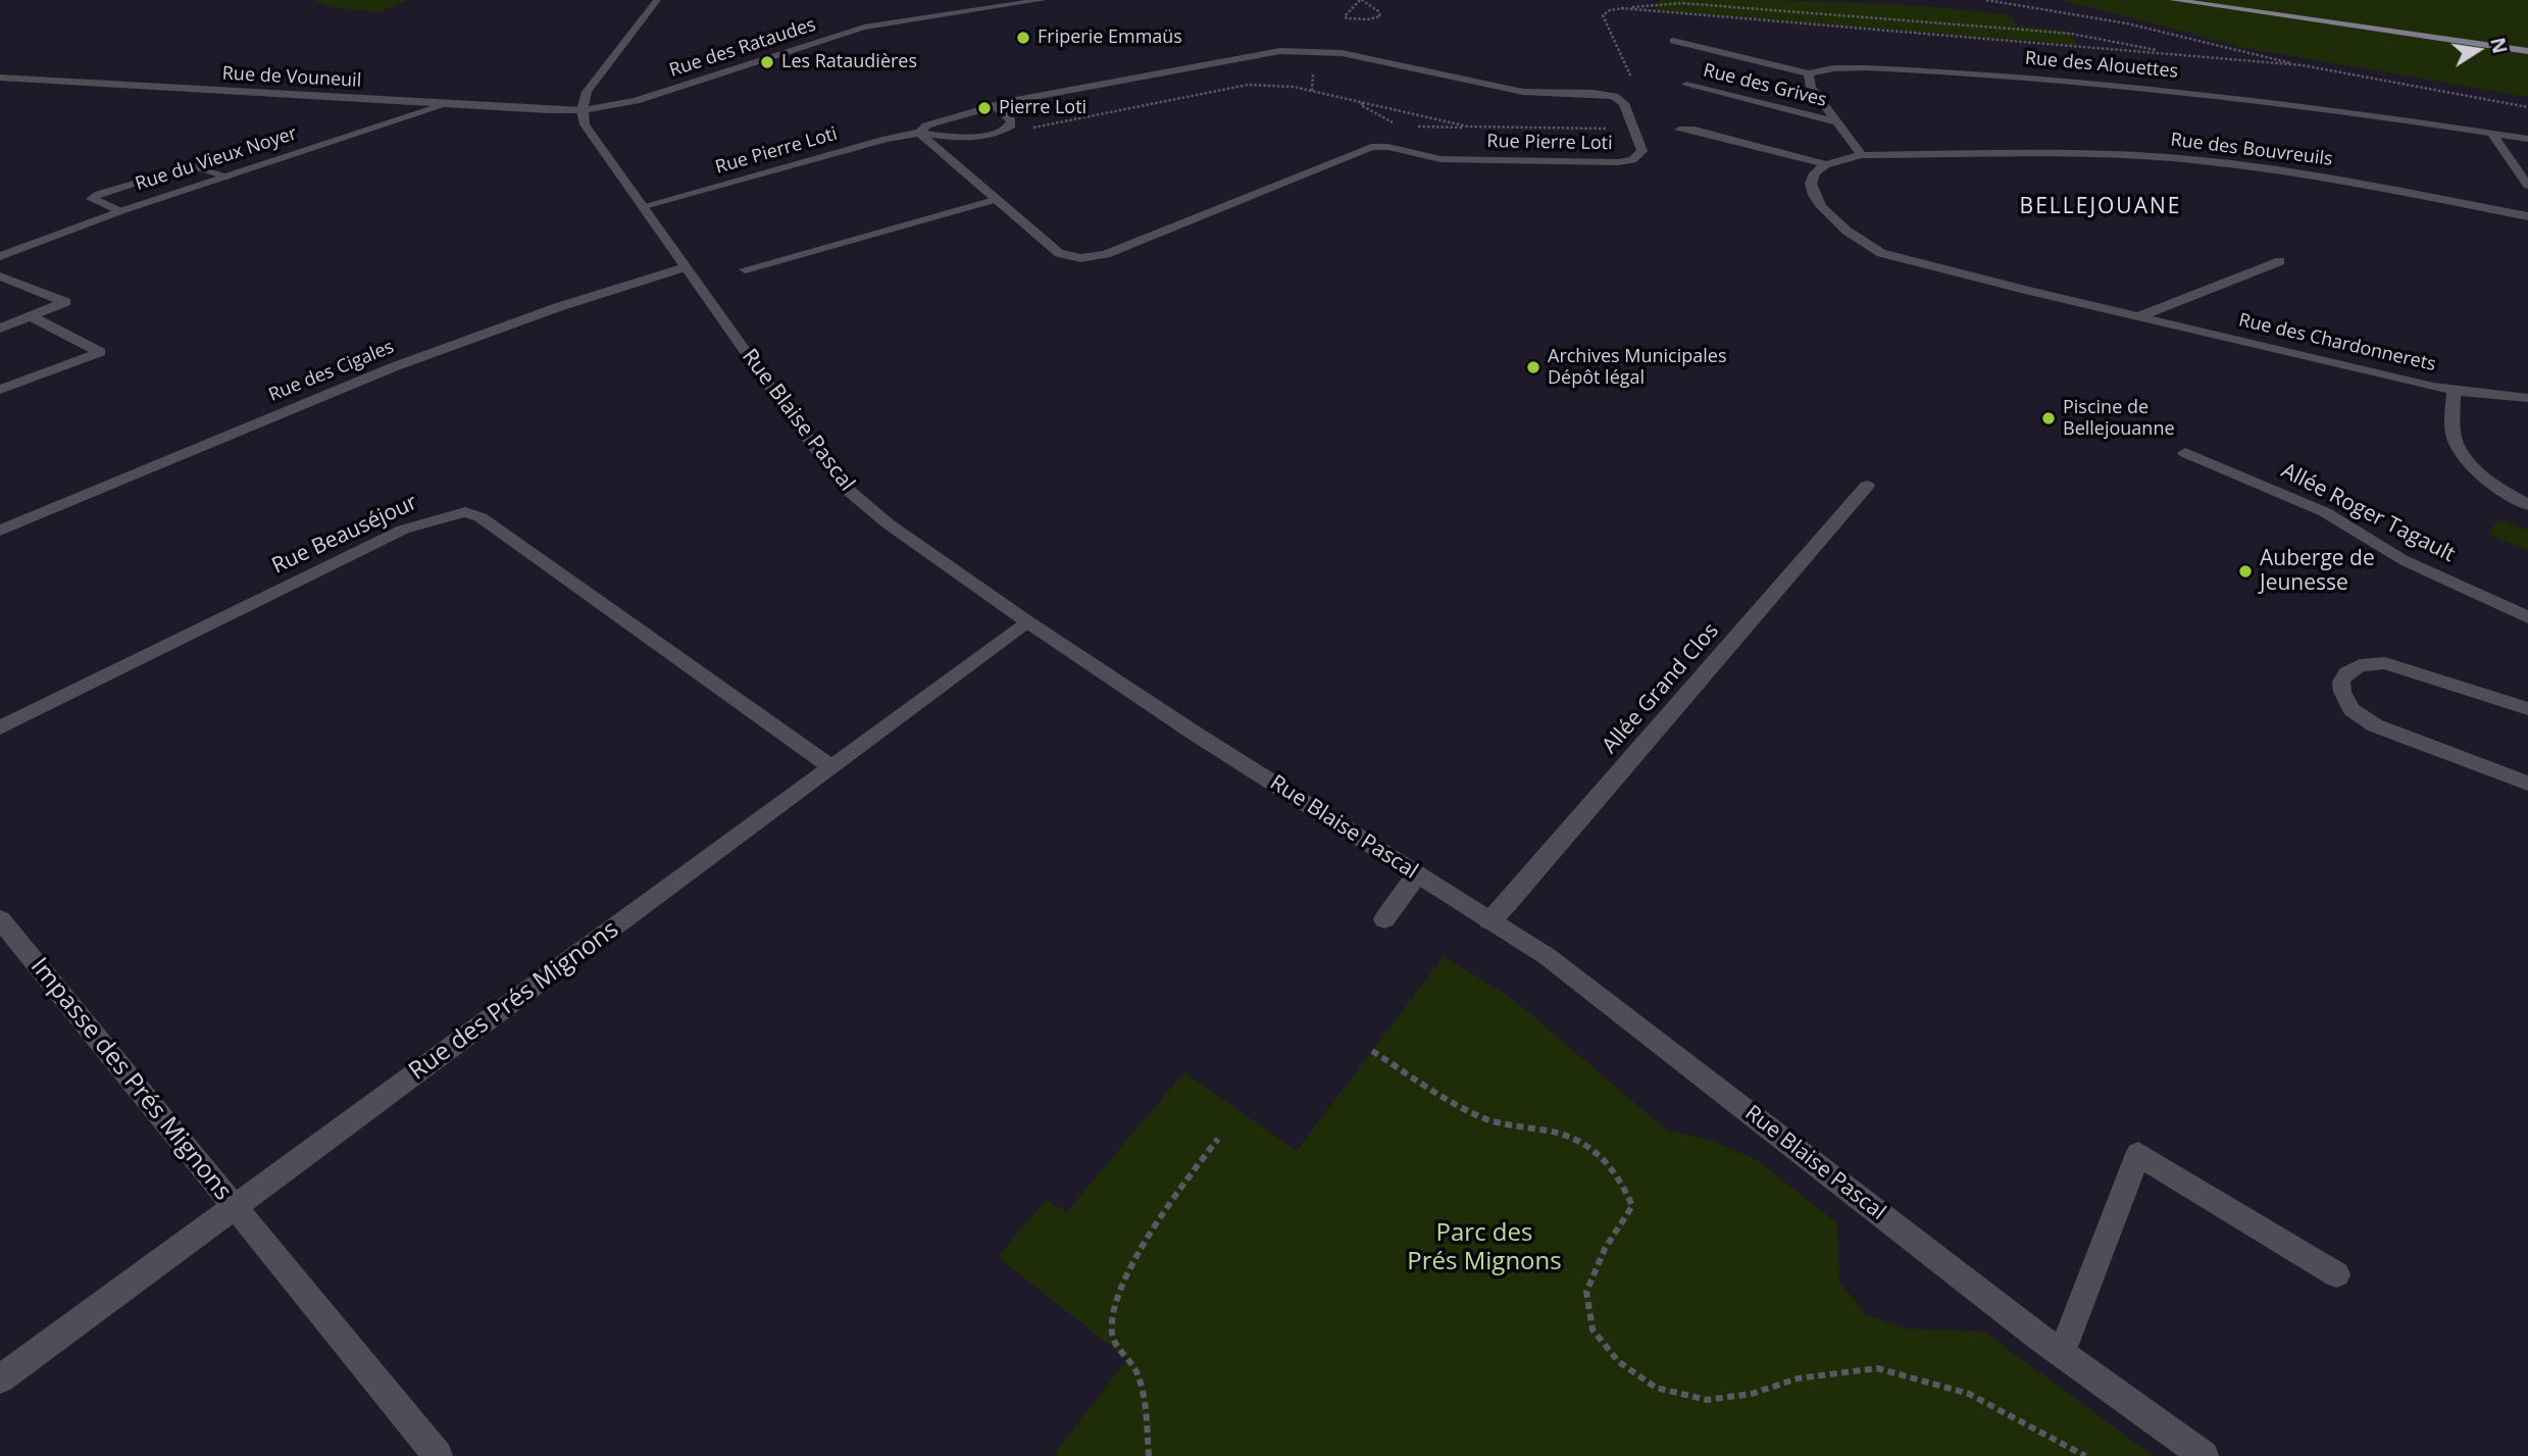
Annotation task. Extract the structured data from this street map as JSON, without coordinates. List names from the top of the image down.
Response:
{
  "streets": {
    "street": [
      "Rue des Rataudes",
      "Rue des Alouettes",
      "Rue de Vouneuil",
      "Rue des Grives",
      "Rue Pierre Loti",
      "Rue des Bouvreuils",
      "Rue du Vieux Noyer",
      "Rue des Chardonnerets",
      "Rue des Cigales",
      "Rue Blaise Pascal",
      "Allée Roger Tagault",
      "Rue Beauséjour",
      "Allée Grand Clos",
      "Rue des Prés Mignons",
      "Impasse des Prés Mignons"
    ]
  },
  "crossings": [
    ["Rue des Rataudes", "Rue de Vouneuil"],
    ["Rue des Rataudes", "Rue Blaise Pascal"],
    ["Rue des Alouettes", "Rue des Grives"],
    ["Rue de Vouneuil", "Rue du Vieux Noyer"],
    ["Rue de Vouneuil", "Rue Blaise Pascal"],
    ["Rue des Grives", "Rue des Bouvreuils"],
    ["Rue Pierre Loti", "Rue Blaise Pascal"],
    ["Rue des Cigales", "Rue Blaise Pascal"],
    ["Rue Blaise Pascal", "Allée Grand Clos"],
    ["Rue Blaise Pascal", "Rue des Prés Mignons"],
    ["Rue Beauséjour", "Rue des Prés Mignons"],
    ["Rue des Prés Mignons", "Impasse des Prés Mignons"]
  ],
  "districts": ["BELLEJOUANE"],
  "parks": ["Parc des Prés Mignons"],
  "places": [
    "Friperie Emmaüs",
    "Les Rataudières",
    "Pierre Loti",
    "Archives Municipales Dépôt légal",
    "Piscine de Bellejouanne",
    "Auberge de Jeunesse"
  ],
  "north": "right"
}
